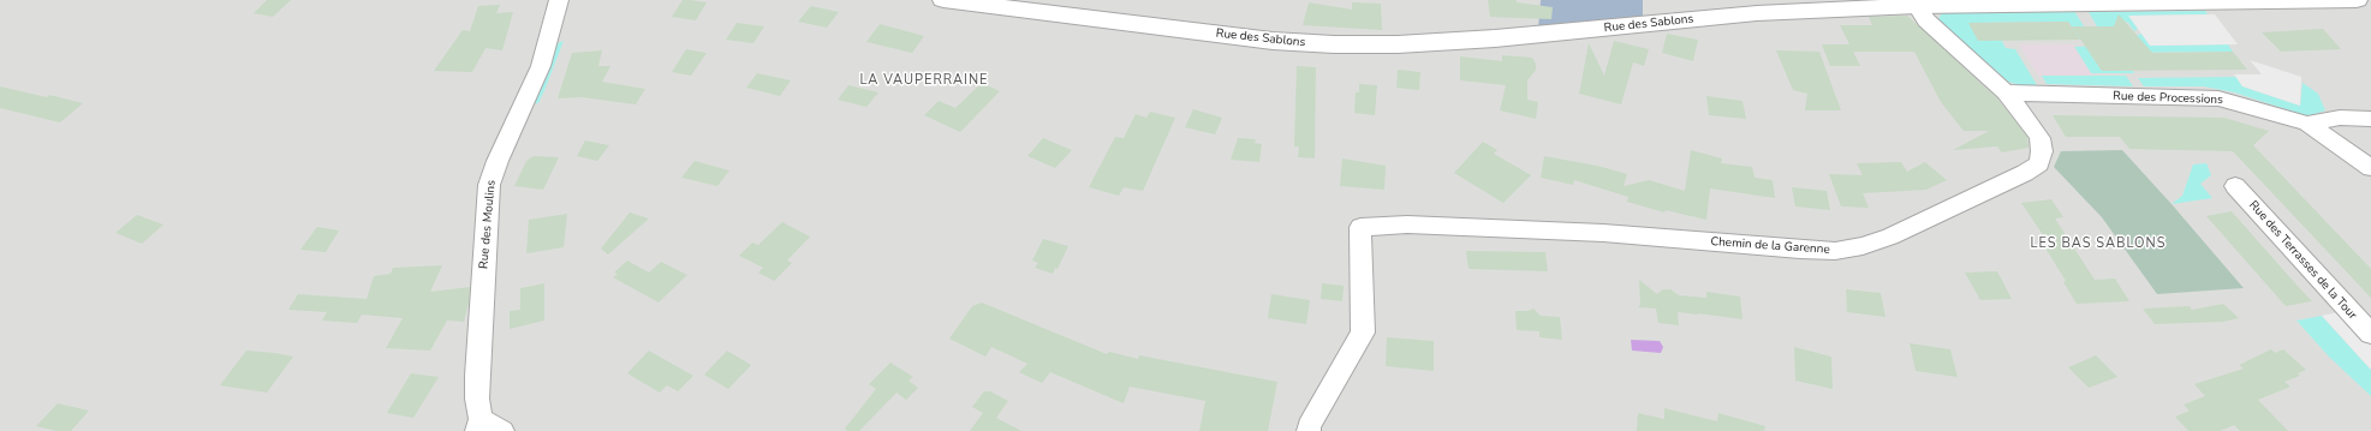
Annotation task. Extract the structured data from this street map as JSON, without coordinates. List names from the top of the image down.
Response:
{
  "streets": {
    "street": [
      "Rue des Sablons",
      "Rue des Processions",
      "Rue des Moulins",
      "Chemin de la Garenne",
      "Rue des Terrasses de la Tour"
    ]
  },
  "crossings": [
    ["Rue des Sablons", "Chemin de la Garenne"],
    ["Rue des Processions", "Chemin de la Garenne"]
  ],
  "districts": ["LA VAUPERRAINE", "LES BAS SABLONS"]
}
